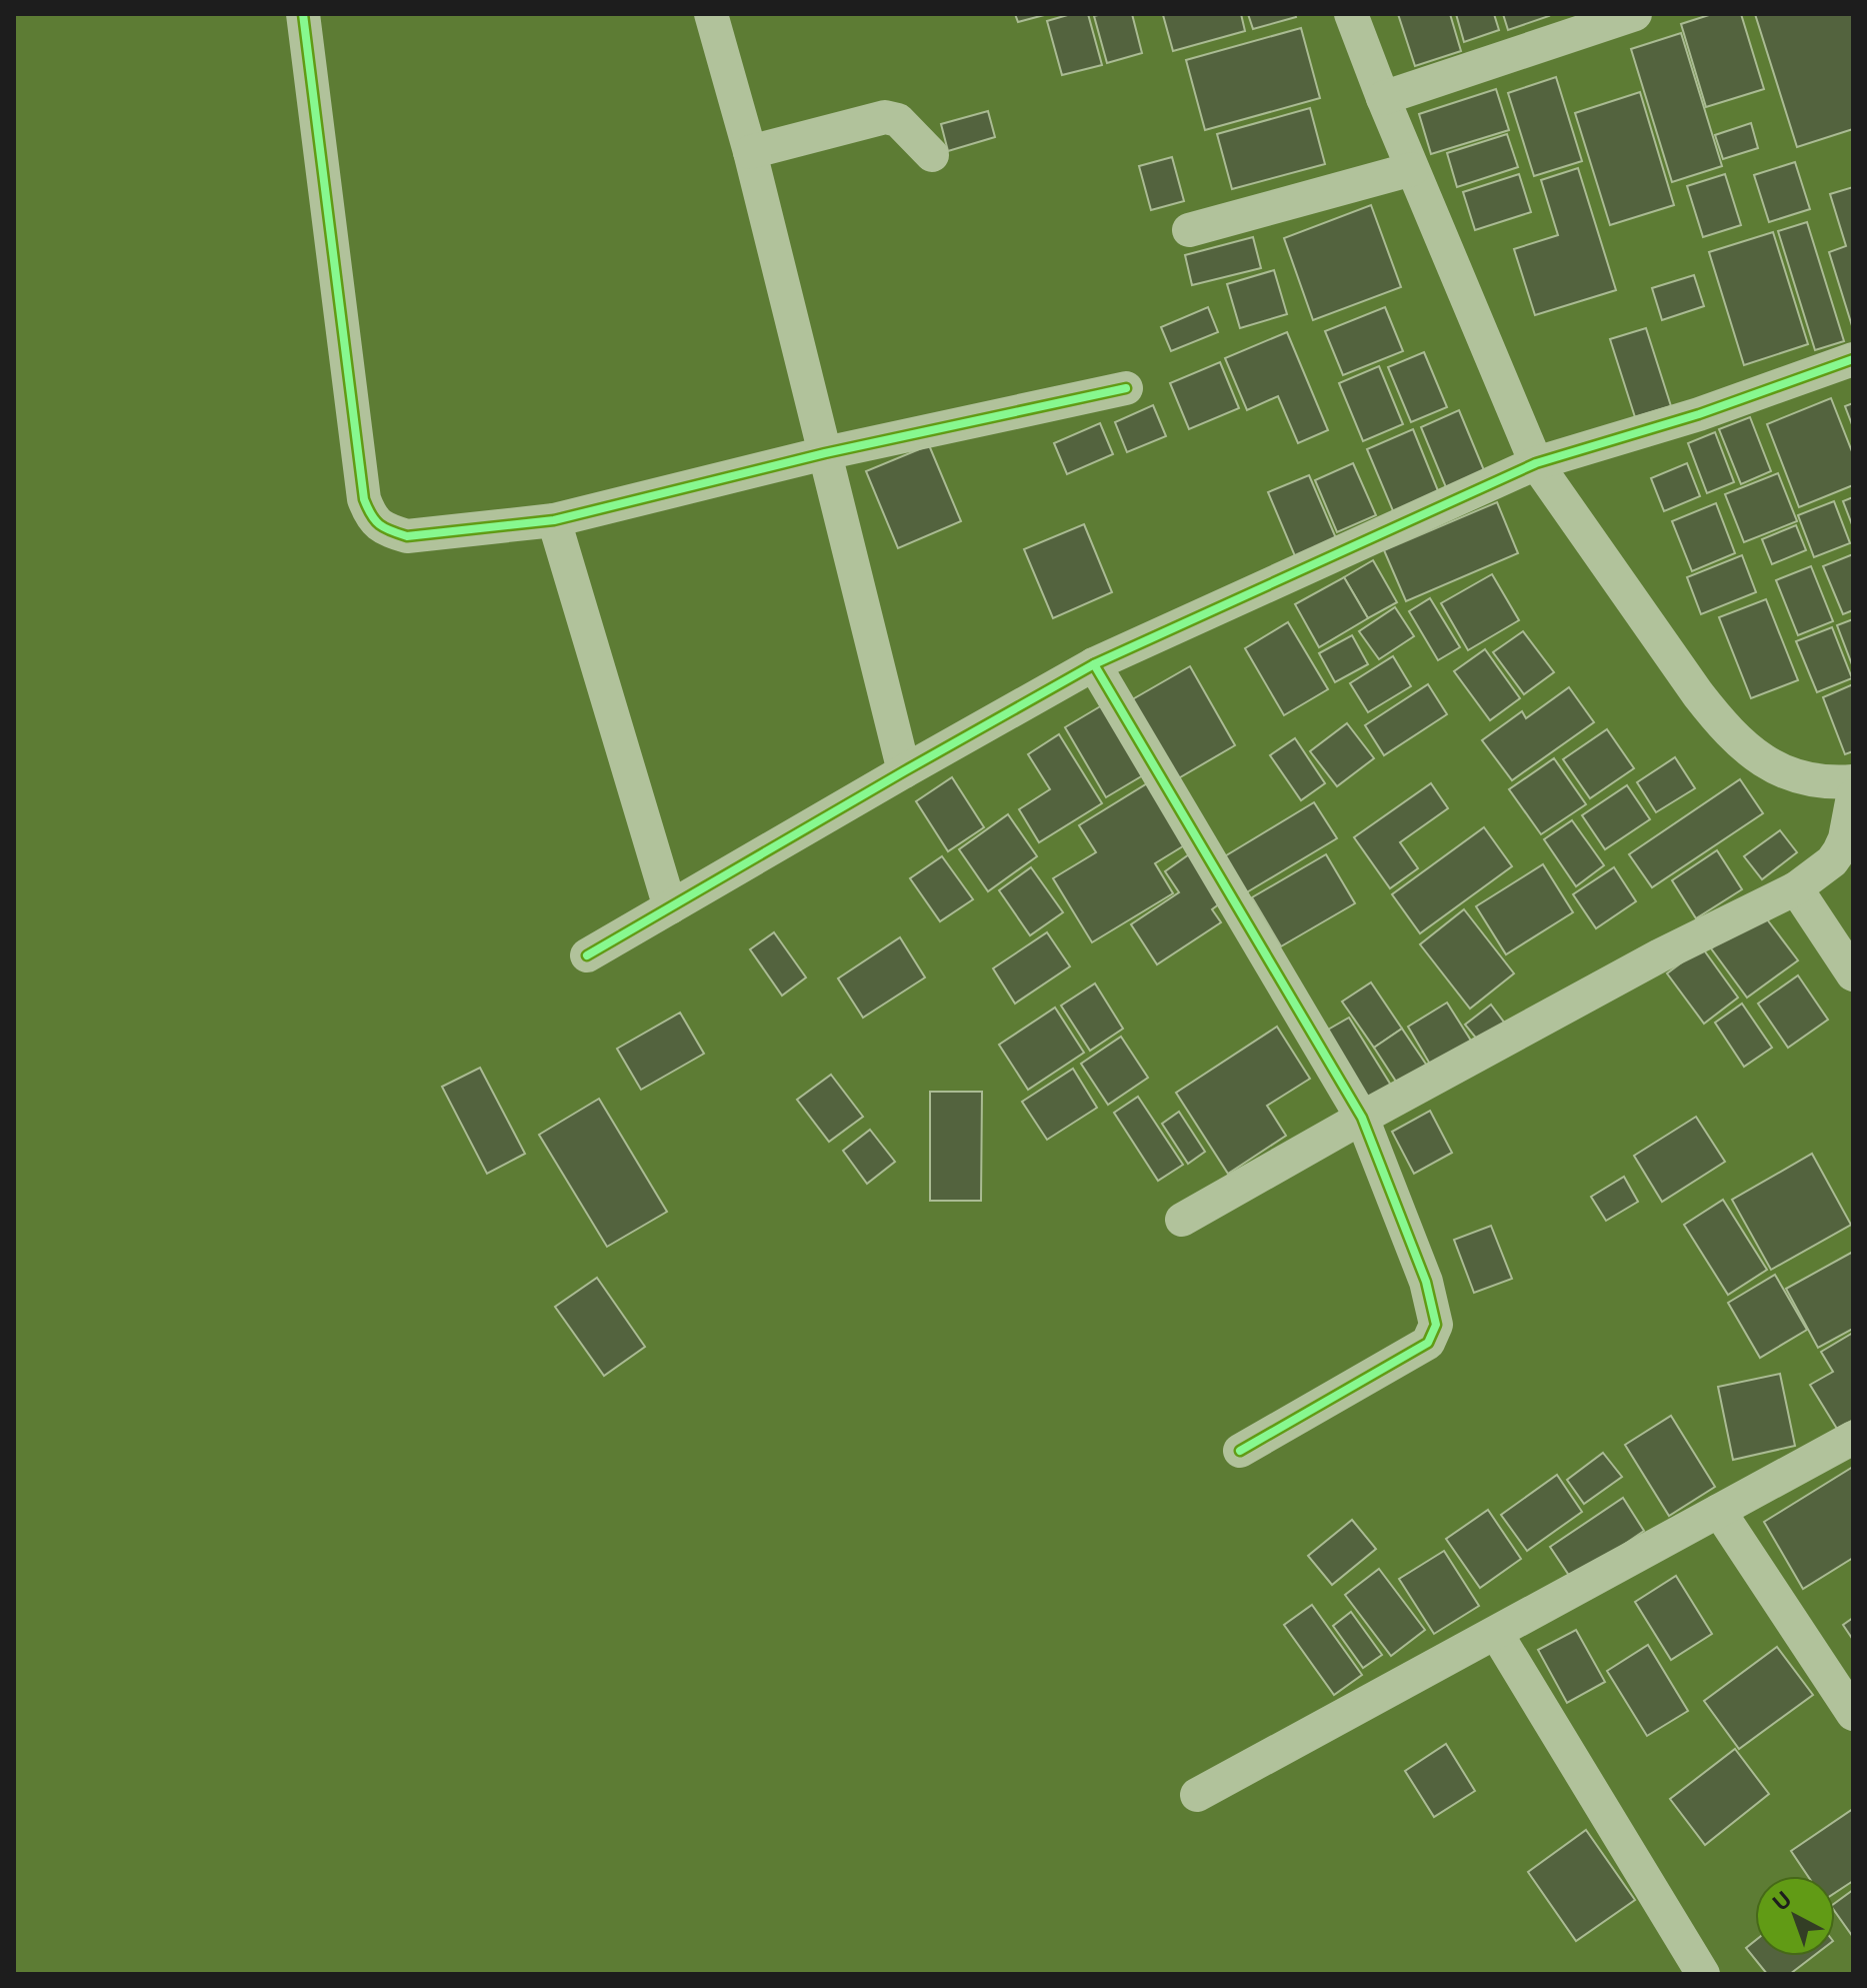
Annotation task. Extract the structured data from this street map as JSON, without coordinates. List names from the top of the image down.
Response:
{
  "north": "top left"
}
